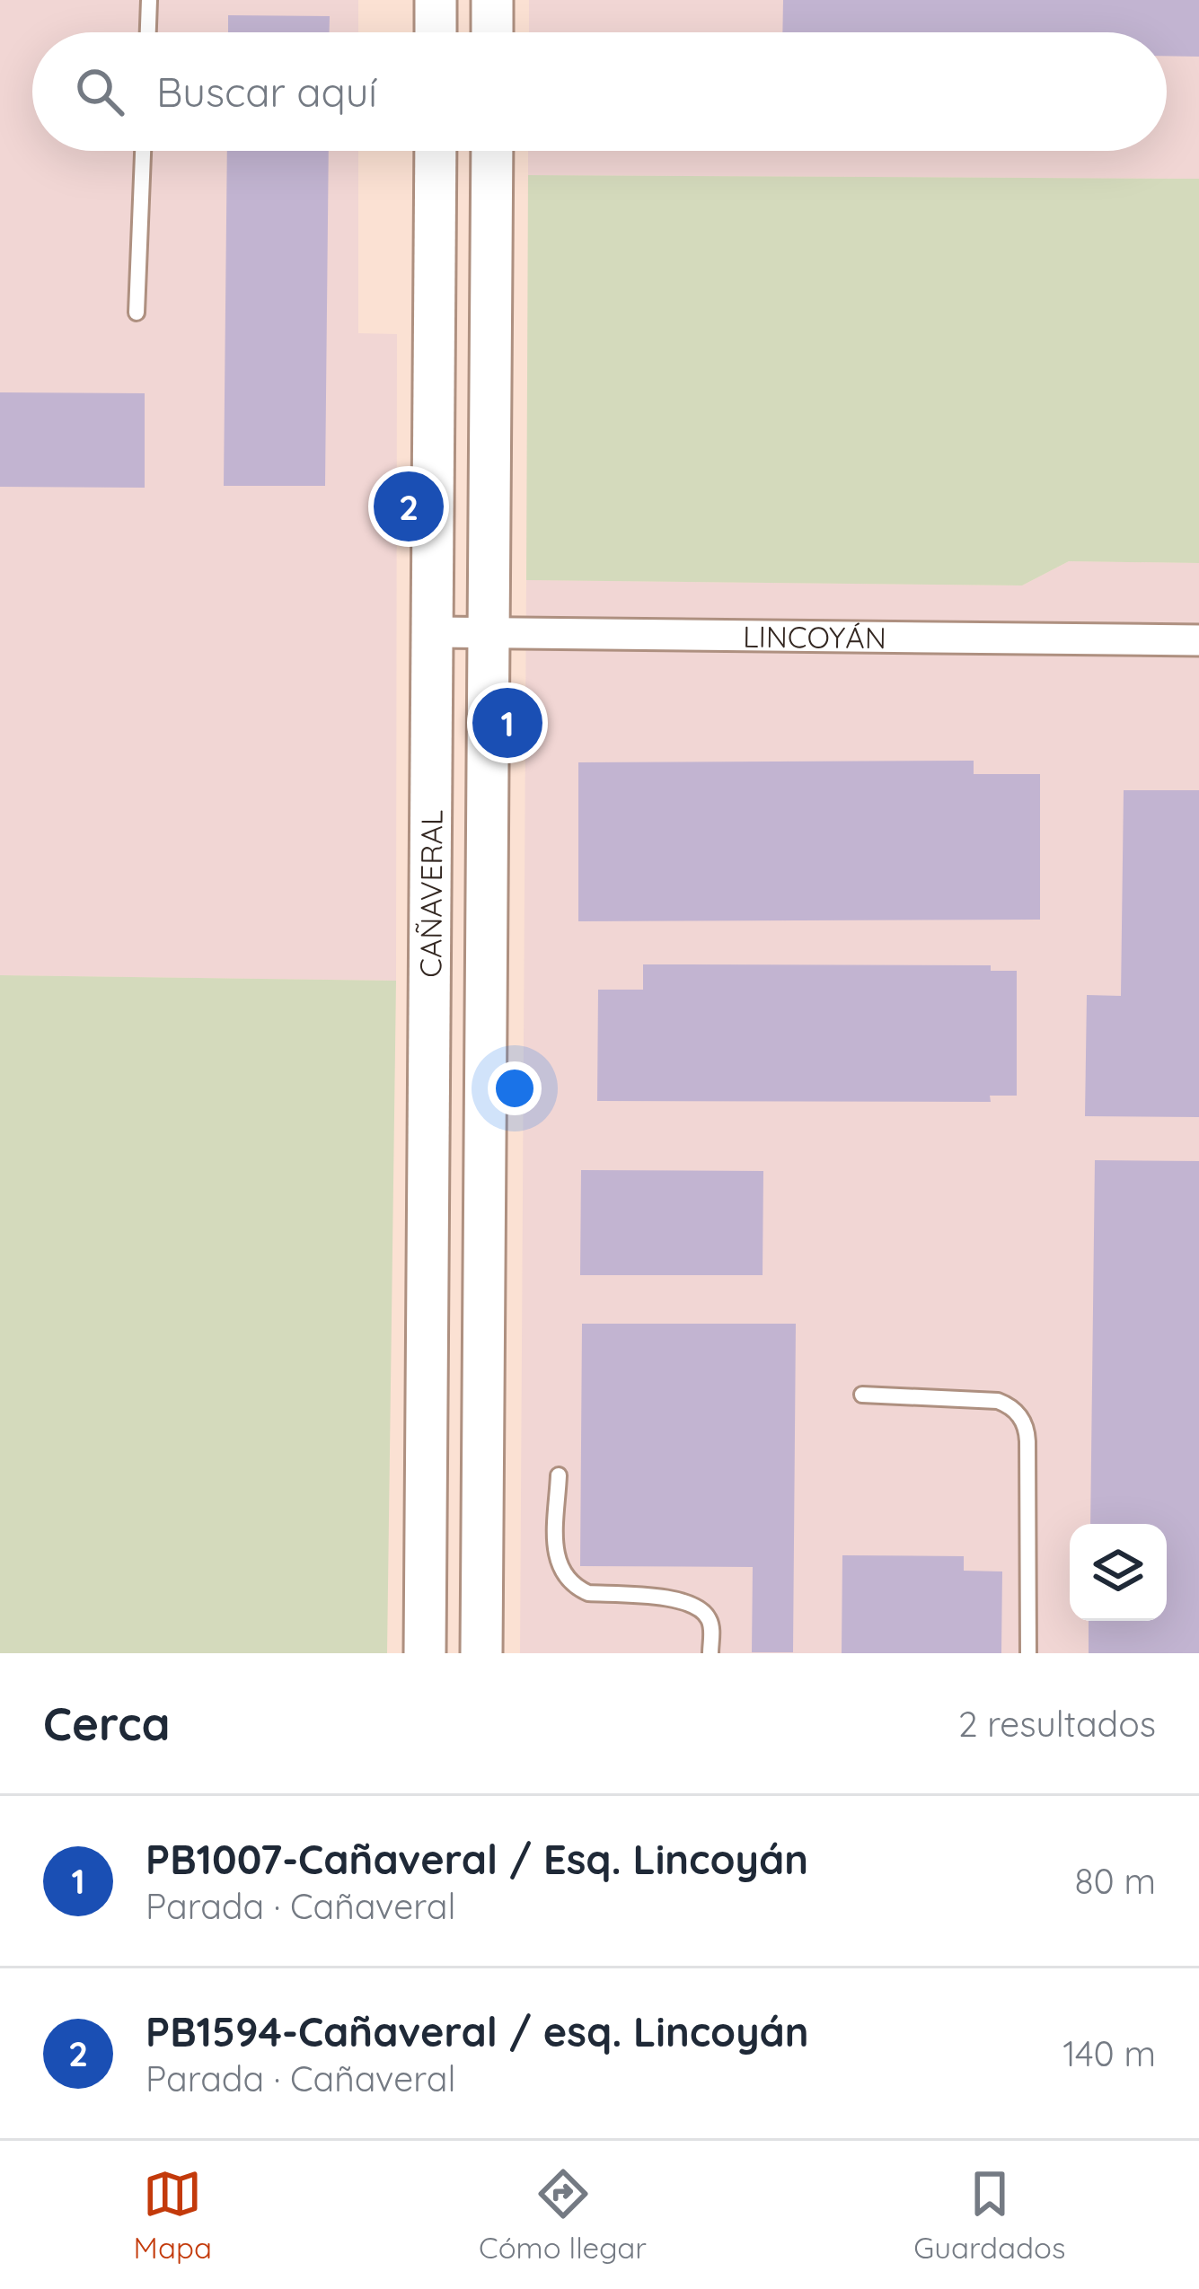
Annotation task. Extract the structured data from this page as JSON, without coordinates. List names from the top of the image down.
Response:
{
  "streets": {
    "street": ["LINCOYÁN", "CAÑAVERAL"]
  },
  "crossings": [
    ["LINCOYÁN", "CAÑAVERAL"]
  ],
  "page": {
    "search": "Buscar aquí",
    "pins": ["2", "1"],
    "heading": ["Cerca", "2 resultados"],
    "list": [
      {
        "mark": "1",
        "name": "PB1007-Cañaveral / Esq. Lincoyán",
        "note": "Parada · Cañaveral",
        "value": "80 m"
      },
      {
        "mark": "2",
        "name": "PB1594-Cañaveral / esq. Lincoyán",
        "note": "Parada · Cañaveral",
        "value": "140 m"
      }
    ],
    "nav": ["Mapa", "Cómo llegar", "Guardados"]
  }
}
